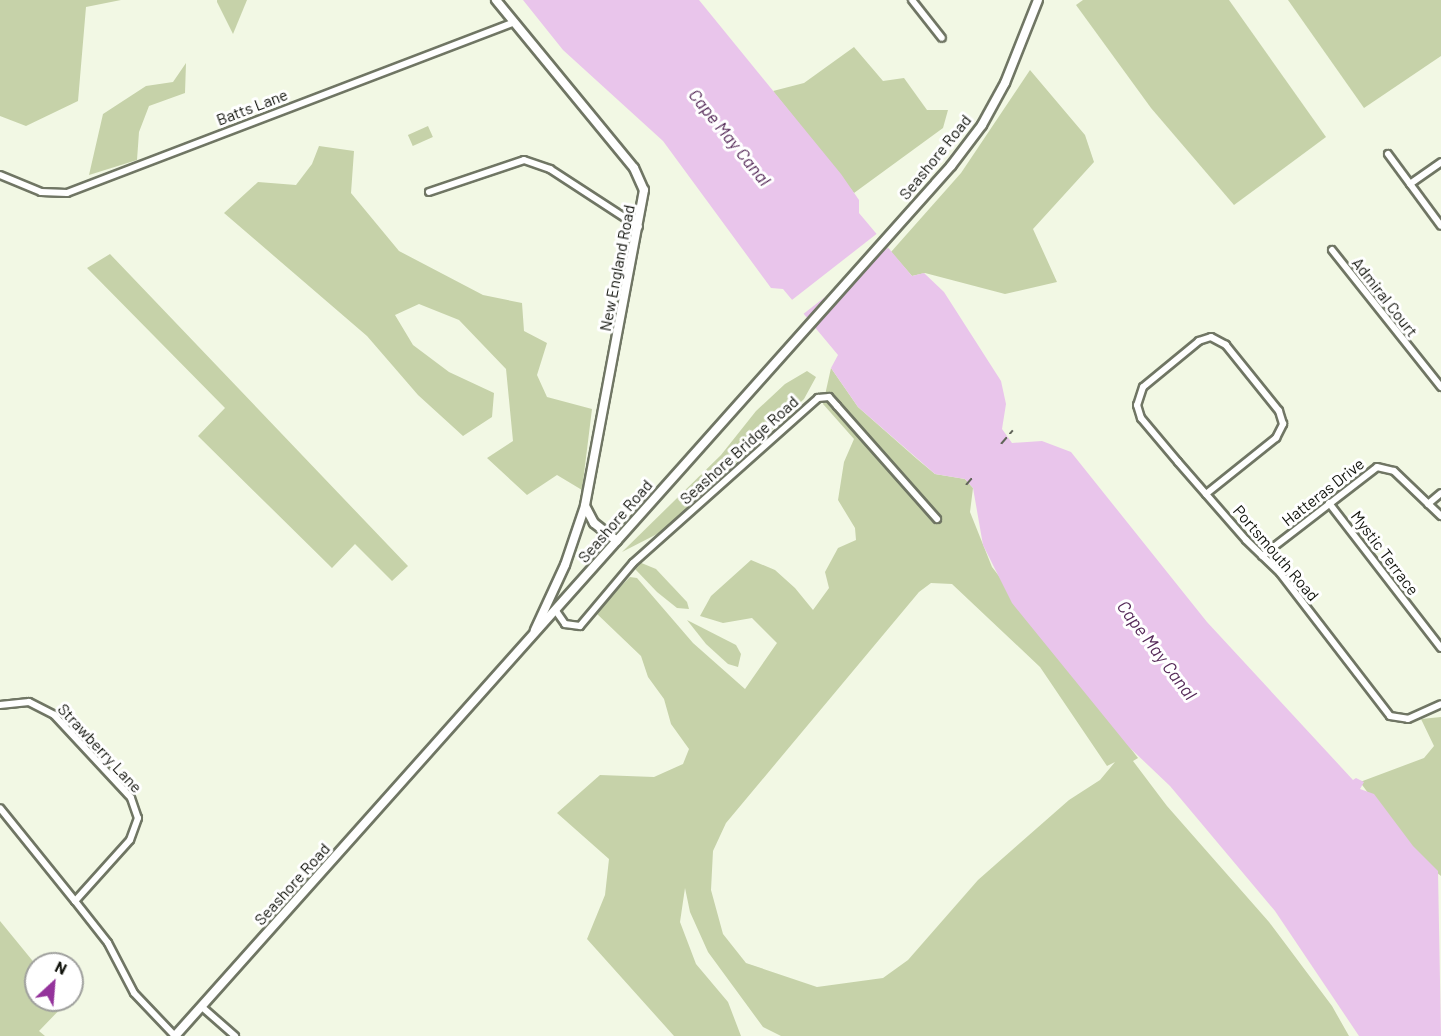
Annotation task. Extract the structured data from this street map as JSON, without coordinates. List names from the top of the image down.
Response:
{
  "streets": {
    "main road": ["Seashore Road"],
    "street": [
      "Batts Lane",
      "New England Road",
      "Admiral Court",
      "Seashore Bridge Road",
      "Hatteras Drive",
      "Portsmouth Road",
      "Mystic Terrace",
      "Strawberry Lane"
    ]
  },
  "crossings": [
    ["Batts Lane", "New England Road"],
    ["Seashore Road", "New England Road"],
    ["Seashore Road", "Seashore Bridge Road"],
    ["Hatteras Drive", "Portsmouth Road"],
    ["Hatteras Drive", "Mystic Terrace"]
  ],
  "water": ["Cape May Canal"],
  "north": "top right"
}
